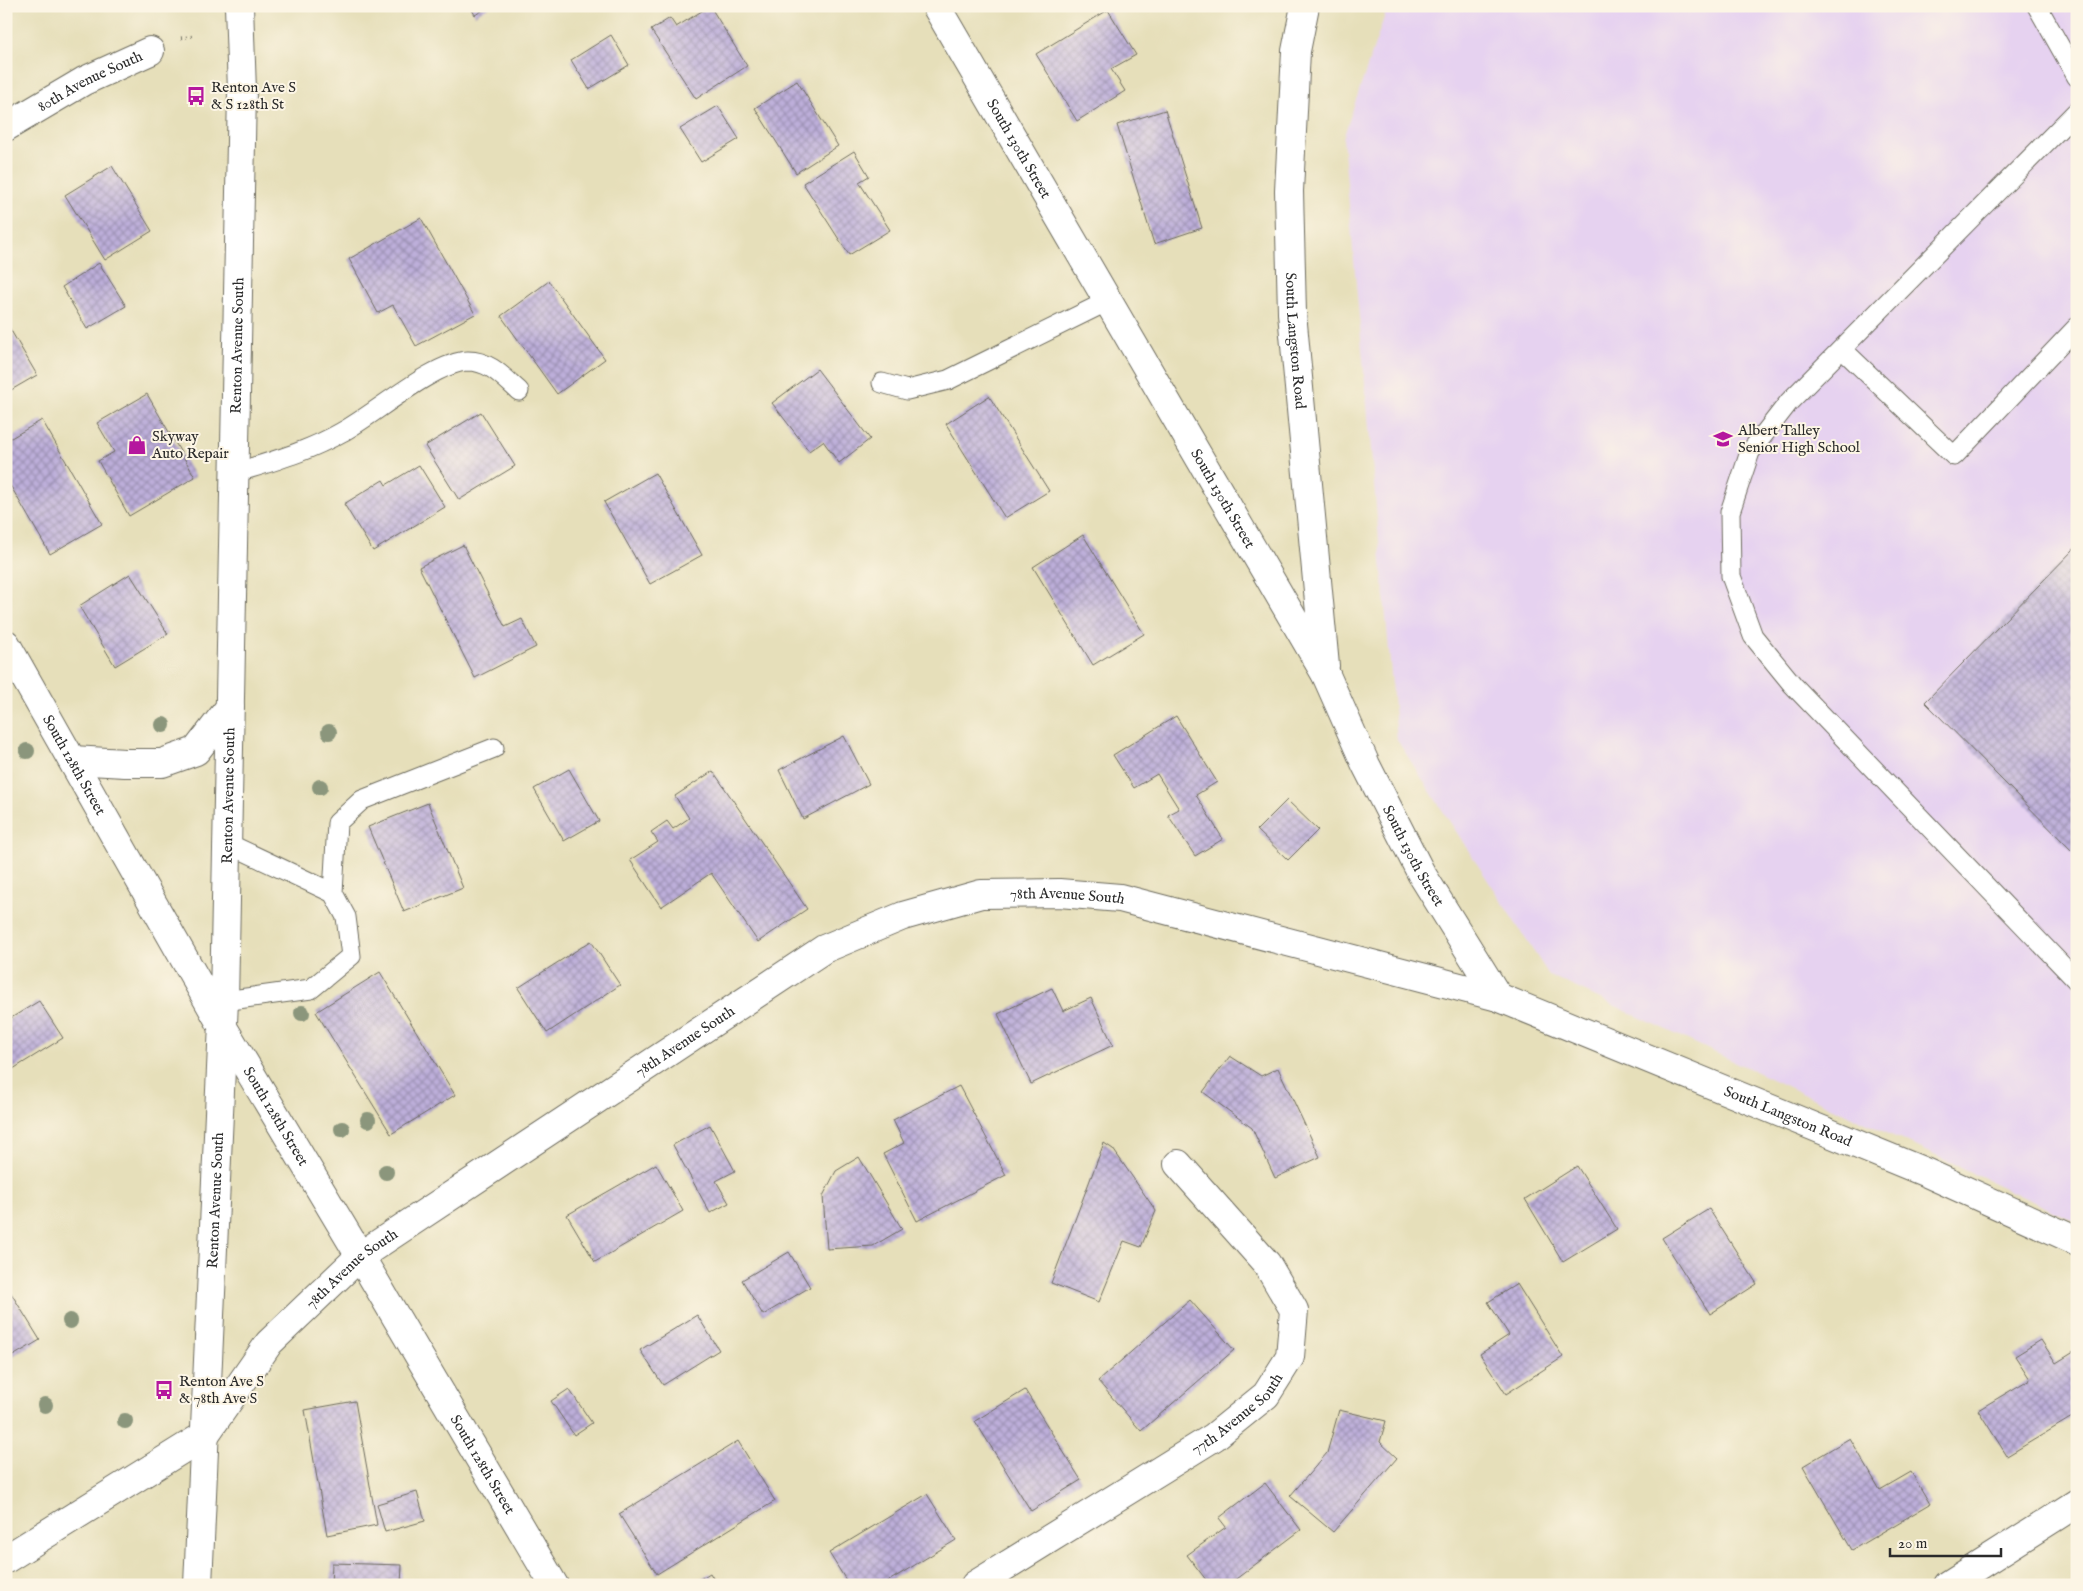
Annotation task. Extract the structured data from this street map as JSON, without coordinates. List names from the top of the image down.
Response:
{
  "streets": {
    "street": [
      "80th Avenue South",
      "South 130th Street",
      "South Langston Road",
      "Renton Avenue South",
      "South 128th Street",
      "78th Avenue South",
      "77th Avenue South"
    ]
  },
  "crossings": [
    ["South 130th Street", "South Langston Road"],
    ["South 130th Street", "78th Avenue South"],
    ["South Langston Road", "78th Avenue South"],
    ["Renton Avenue South", "South 128th Street"],
    ["Renton Avenue South", "78th Avenue South"],
    ["South 128th Street", "78th Avenue South"]
  ],
  "places": {
    "bus stop": ["Renton Ave S & S 128th St", "Renton Ave S & 78th Ave S"],
    "school or university": ["Albert Talley Senior High School"],
    "shop": ["Skyway Auto Repair"]
  },
  "scale_bar": "20 m"
}
